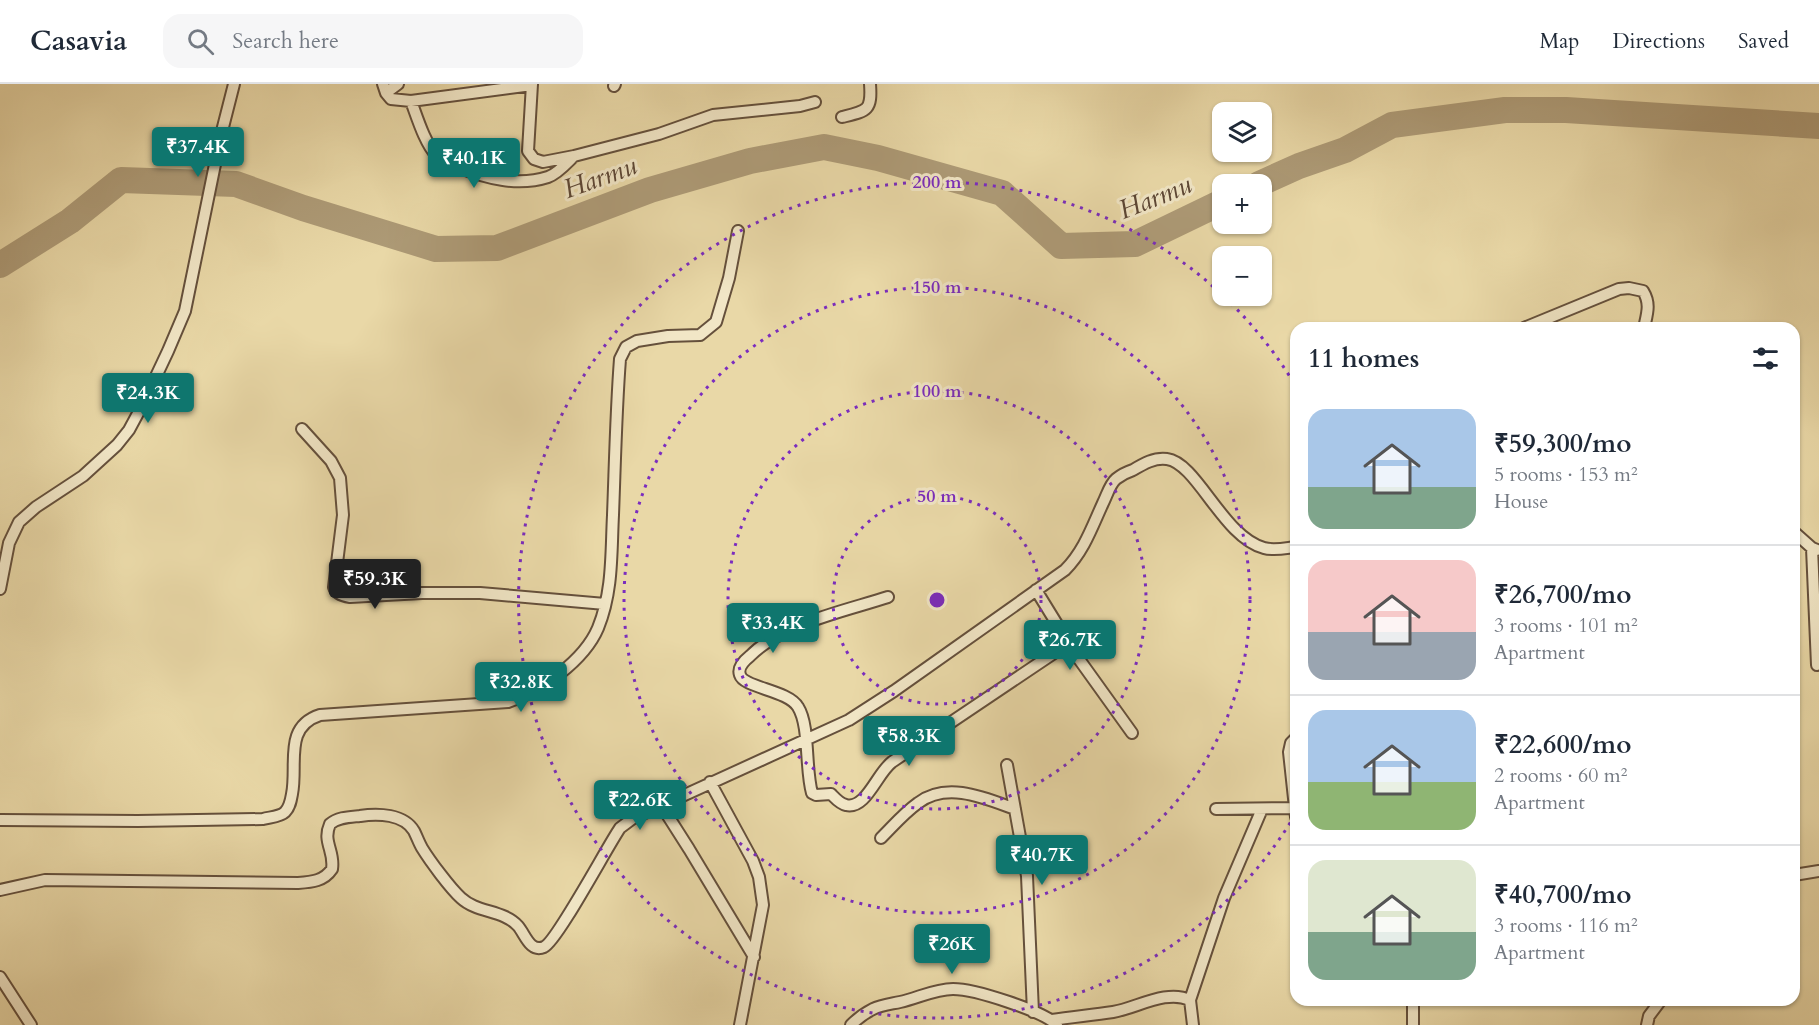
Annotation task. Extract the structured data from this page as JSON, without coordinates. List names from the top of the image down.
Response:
{
  "water": ["Harmu"],
  "page": {
    "header": "Casavia",
    "search": "Search here",
    "nav": ["Map", "Directions", "Saved"],
    "map_buttons": ["+", "−"],
    "price": [
      "₹37.4K",
      "₹40.1K",
      "₹24.3K",
      "₹59.3K",
      "₹33.4K",
      "₹26.7K",
      "₹32.8K",
      "₹58.3K",
      "₹22.6K",
      "₹40.7K",
      "₹26K"
    ],
    "heading": "11 homes",
    "list": [
      {
        "name": "₹59,300/mo",
        "note": "5 rooms · 153 m² · House"
      },
      {
        "name": "₹26,700/mo",
        "note": "3 rooms · 101 m² · Apartment"
      },
      {
        "name": "₹22,600/mo",
        "note": "2 rooms · 60 m² · Apartment"
      },
      {
        "name": "₹40,700/mo",
        "note": "3 rooms · 116 m² · Apartment"
      }
    ]
  },
  "rings": [
    "200 m",
    "150 m",
    "100 m",
    "50 m"
  ]
}
